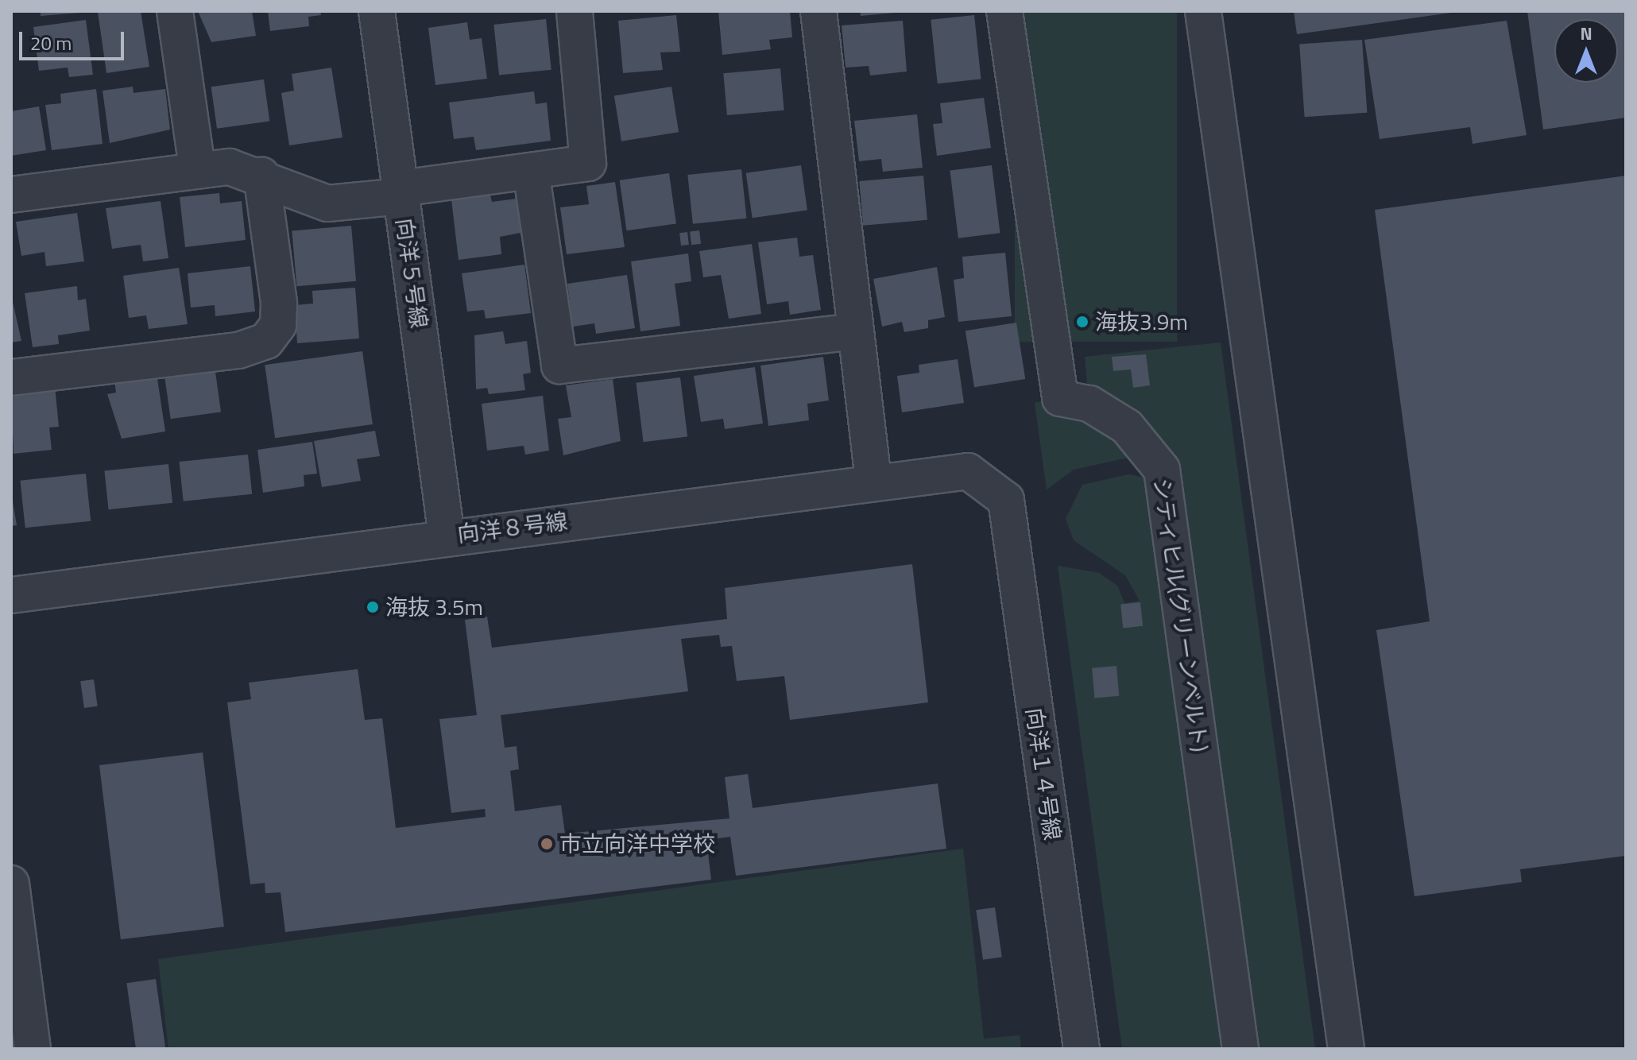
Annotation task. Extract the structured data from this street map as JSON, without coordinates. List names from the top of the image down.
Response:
{
  "streets": {
    "street": [
      "向洋５号線",
      "向洋８号線",
      "シティヒル(グリーンベルト)",
      "向洋１４号線"
    ]
  },
  "crossings": [
    ["向洋５号線", "向洋８号線"],
    ["向洋８号線", "向洋１４号線"]
  ],
  "places": ["海抜3.9m", "海抜 3.5m", "市立向洋中学校"],
  "scale_bar": "20 m",
  "north": "top"
}
